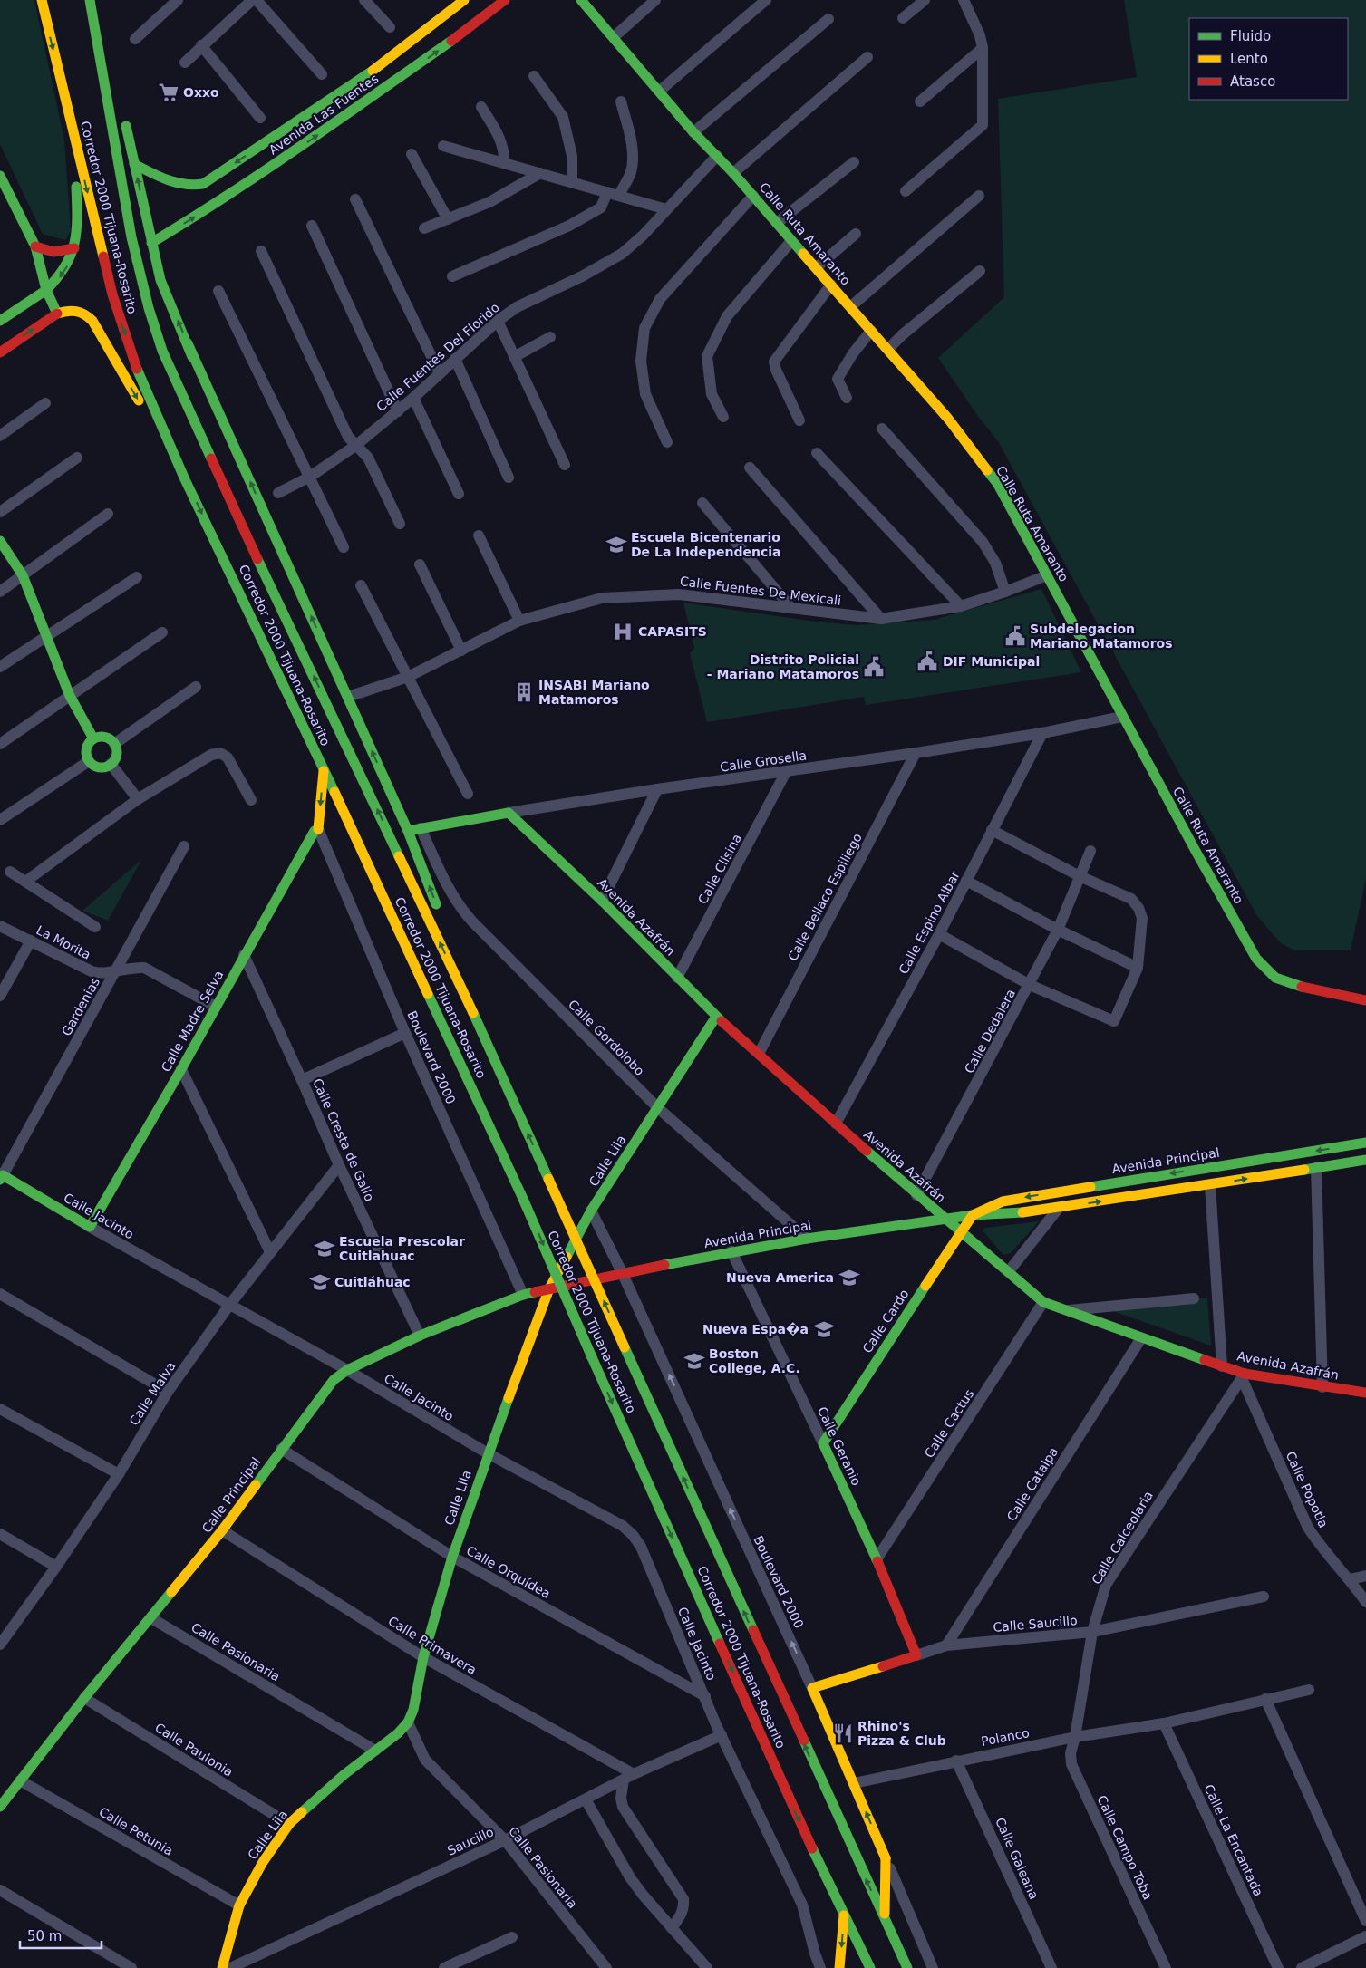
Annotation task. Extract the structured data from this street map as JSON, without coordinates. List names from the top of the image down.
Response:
{
  "streets": {
    "main road": [
      "Avenida Las Fuentes",
      "Corredor 2000 Tijuana-Rosarito",
      "Calle Ruta Amaranto",
      "Calle Grosella",
      "Avenida Azafrán",
      "Calle Madre Selva",
      "Boulevard 2000",
      "Calle Lila",
      "Avenida Principal",
      "Calle Jacinto",
      "Calle Cardo",
      "Calle Geranio",
      "Calle Principal",
      "Calle Saucillo"
    ],
    "street": [
      "Calle Fuentes Del Florido",
      "Calle Fuentes De Mexicali",
      "Calle Clisina",
      "Calle Bellaco Espiliego",
      "Calle Espino Albar",
      "La Morita",
      "Gardenias",
      "Calle Dedalera",
      "Calle Gordolobo",
      "Calle Cresta de Gallo",
      "Calle Malva",
      "Calle Cactus",
      "Calle Catalpa",
      "Calle Popotla",
      "Calle Calceolaria",
      "Calle Orquídea",
      "Calle Primavera",
      "Calle Pasionaria",
      "Polanco",
      "Calle Paulonia",
      "Calle Petunia",
      "Calle La Encantada",
      "Saucillo",
      "Calle Campo Toba",
      "Calle Galeana"
    ]
  },
  "crossings": [
    ["Calle Ruta Amaranto", "Calle Fuentes Del Florido"],
    ["Calle Ruta Amaranto", "Calle Fuentes De Mexicali"],
    ["Calle Ruta Amaranto", "Calle Grosella"],
    ["Calle Grosella", "Calle Clisina"],
    ["Calle Grosella", "Calle Bellaco Espiliego"],
    ["Calle Grosella", "Avenida Azafrán"],
    ["Calle Grosella", "Calle Espino Albar"],
    ["Calle Grosella", "Calle Gordolobo"],
    ["Calle Clisina", "Avenida Azafrán"],
    ["Calle Bellaco Espiliego", "Avenida Azafrán"],
    ["Avenida Azafrán", "Calle Espino Albar"],
    ["Avenida Azafrán", "Calle Dedalera"],
    ["Avenida Azafrán", "Calle Lila"],
    ["Avenida Azafrán", "Avenida Principal"],
    ["Avenida Azafrán", "Calle Cardo"],
    ["Avenida Azafrán", "Calle Cactus"],
    ["Avenida Azafrán", "Calle Catalpa"],
    ["Avenida Azafrán", "Calle Popotla"],
    ["Avenida Azafrán", "Calle Calceolaria"],
    ["La Morita", "Gardenias"],
    ["La Morita", "Calle Madre Selva"],
    ["Gardenias", "Calle Jacinto"],
    ["Calle Madre Selva", "Boulevard 2000"],
    ["Calle Madre Selva", "Calle Cresta de Gallo"],
    ["Calle Madre Selva", "Calle Jacinto"],
    ["Calle Gordolobo", "Calle Lila"],
    ["Calle Gordolobo", "Avenida Principal"],
    ["Boulevard 2000", "Calle Lila"],
    ["Boulevard 2000", "Avenida Principal"],
    ["Boulevard 2000", "Calle Principal"],
    ["Boulevard 2000", "Calle Saucillo"],
    ["Boulevard 2000", "Polanco"],
    ["Calle Cresta de Gallo", "Calle Malva"],
    ["Calle Cresta de Gallo", "Calle Principal"],
    ["Calle Lila", "Avenida Principal"],
    ["Calle Lila", "Calle Jacinto"],
    ["Calle Lila", "Calle Principal"],
    ["Calle Lila", "Calle Orquídea"],
    ["Calle Lila", "Calle Primavera"],
    ["Calle Lila", "Calle Pasionaria"],
    ["Calle Lila", "Calle Paulonia"],
    ["Calle Lila", "Calle Petunia"],
    ["Avenida Principal", "Calle Cardo"],
    ["Avenida Principal", "Calle Geranio"],
    ["Avenida Principal", "Calle Principal"],
    ["Calle Jacinto", "Calle Malva"],
    ["Calle Jacinto", "Calle Principal"],
    ["Calle Jacinto", "Calle Orquídea"],
    ["Calle Jacinto", "Saucillo"],
    ["Calle Cardo", "Calle Geranio"],
    ["Calle Cactus", "Calle Geranio"],
    ["Calle Geranio", "Calle Saucillo"],
    ["Calle Catalpa", "Calle Saucillo"],
    ["Calle Popotla", "Calle Calceolaria"],
    ["Calle Principal", "Calle Orquídea"],
    ["Calle Principal", "Calle Primavera"],
    ["Calle Principal", "Calle Pasionaria"],
    ["Calle Principal", "Calle Paulonia"],
    ["Calle Principal", "Calle Petunia"],
    ["Calle Calceolaria", "Calle Saucillo"],
    ["Calle Calceolaria", "Polanco"],
    ["Calle Calceolaria", "Calle Campo Toba"],
    ["Calle Primavera", "Saucillo"],
    ["Calle Pasionaria", "Saucillo"],
    ["Polanco", "Calle La Encantada"],
    ["Polanco", "Calle Campo Toba"],
    ["Polanco", "Calle Galeana"]
  ],
  "one_way": ["Boulevard 2000"],
  "places": {
    "supermarket": ["Oxxo"],
    "school or university": [
      "Escuela Bicentenario De La Independencia",
      "Escuela Prescolar Cuitlahuac",
      "Nueva America",
      "Cuitláhuac",
      "Nueva Espa�a",
      "Boston College, A.C."
    ],
    "hospital": ["CAPASITS"],
    "public building": ["Subdelegacion Mariano Matamoros", "DIF Municipal", "Distrito Policial - Mariano Matamoros"],
    "building": ["INSABI Mariano Matamoros"],
    "restaurant": ["Rhino's Pizza & Club"]
  },
  "legend": ["Fluido", "Lento", "Atasco"],
  "scale_bar": "50 m"
}
